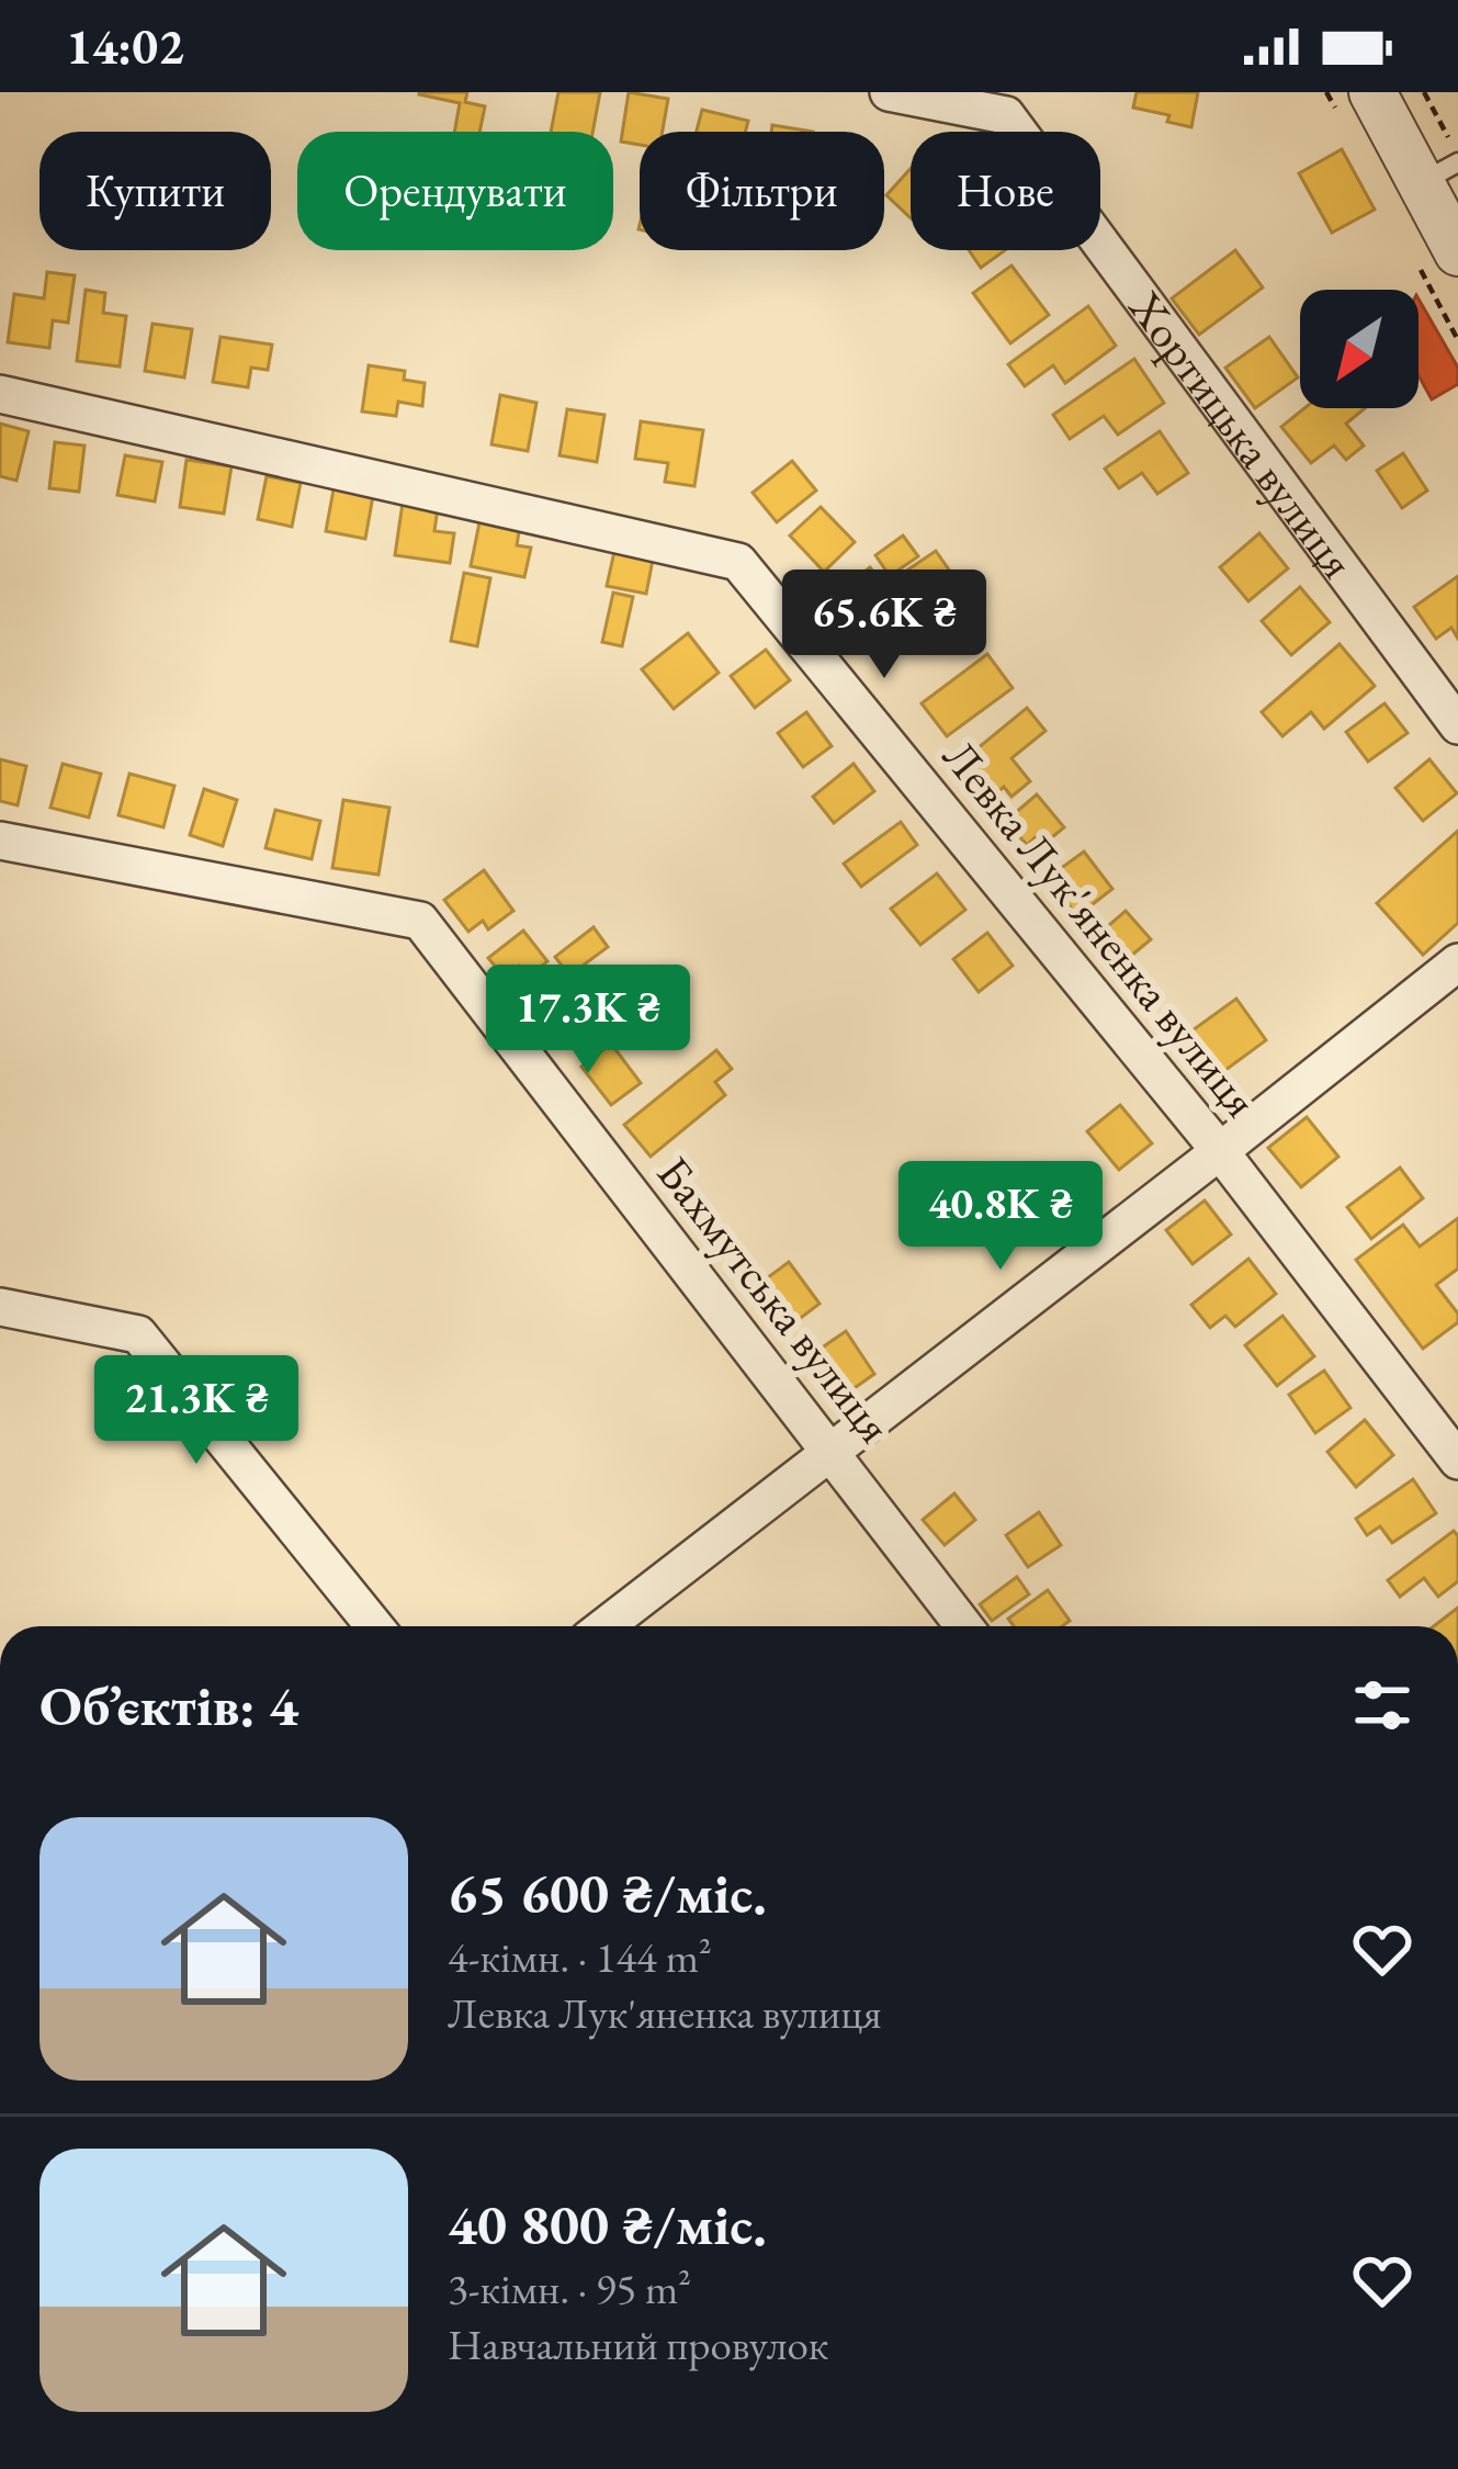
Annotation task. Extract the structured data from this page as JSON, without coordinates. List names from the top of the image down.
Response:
{
  "streets": {
    "street": ["Хортицька вулиця", "Левка Лук'яненка вулиця", "Бахмутська вулиця"]
  },
  "north": "bottom left",
  "page": {
    "status": "14:02",
    "chip": [
      "Купити",
      "Орендувати",
      "Фільтри",
      "Нове"
    ],
    "price": [
      "65.6K ₴",
      "17.3K ₴",
      "40.8K ₴",
      "21.3K ₴"
    ],
    "heading": "Об’єктів: 4",
    "list": [
      {
        "name": "65 600 ₴/міс.",
        "note": "4-кімн. · 144 m² · Левка Лук'яненка вулиця"
      },
      {
        "name": "40 800 ₴/міс.",
        "note": "3-кімн. · 95 m² · Навчальний провулок"
      }
    ]
  }
}
